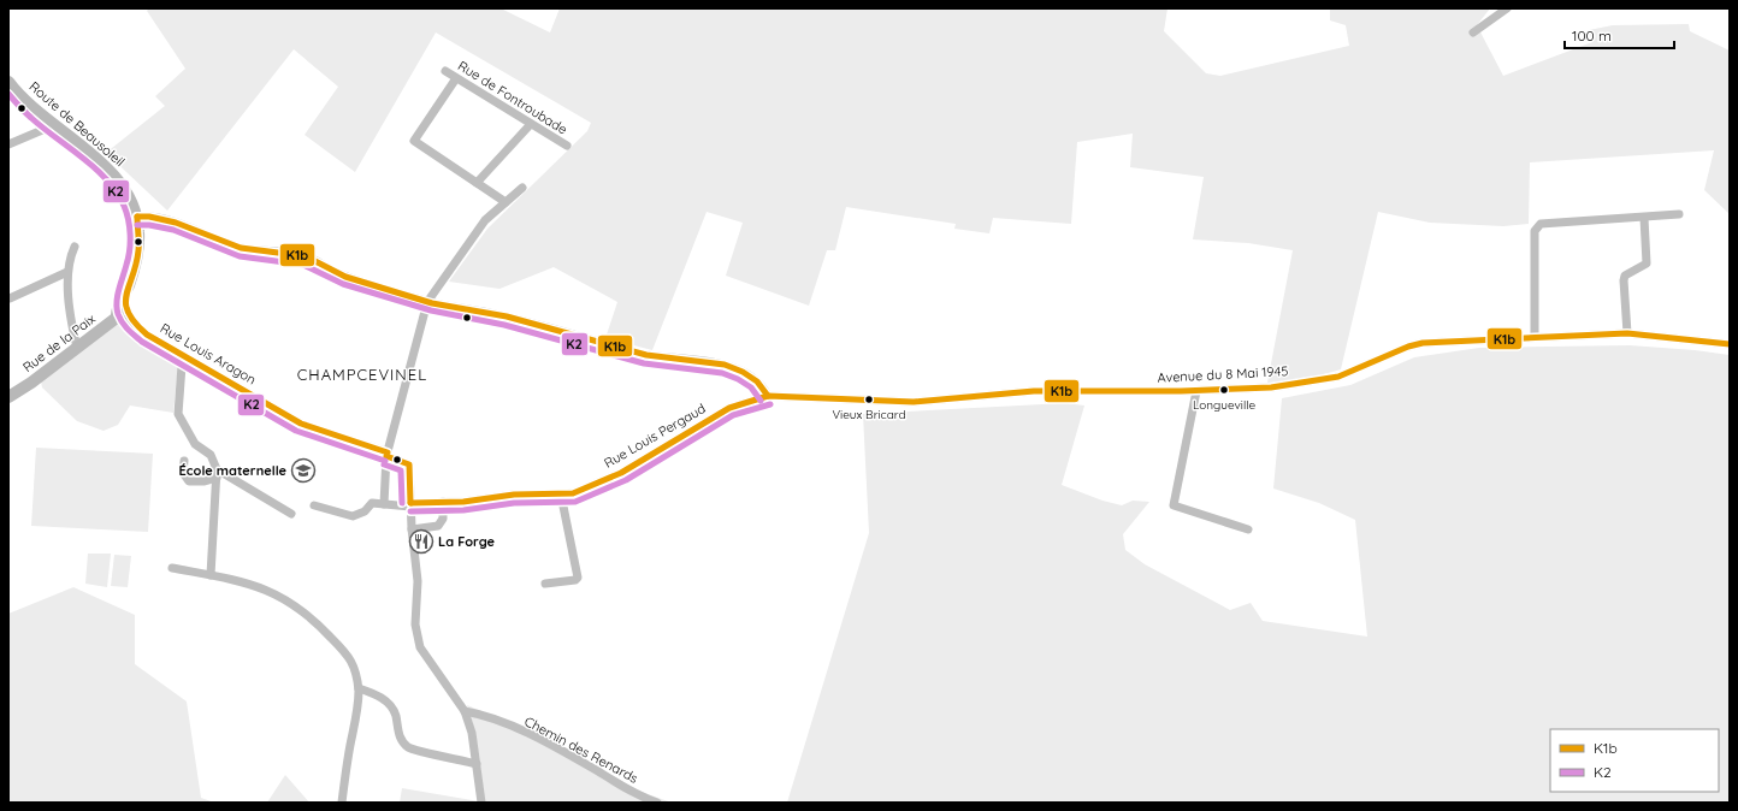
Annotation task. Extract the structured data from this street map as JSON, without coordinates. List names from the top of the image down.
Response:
{
  "streets": {
    "main road": ["Route de Beausoleil", "Rue de la Paix"],
    "street": [
      "Rue de Fontroubade",
      "Rue Louis Aragon",
      "Avenue du 8 Mai 1945",
      "Rue Louis Pergaud",
      "Chemin des Renards"
    ]
  },
  "crossings": [
    ["Rue de la Paix", "Rue Louis Aragon"],
    ["Rue Louis Aragon", "Rue Louis Pergaud"],
    ["Avenue du 8 Mai 1945", "Rue Louis Pergaud"]
  ],
  "districts": ["CHAMPCEVINEL"],
  "places": {
    "other": ["Longueville", "Vieux Bricard"],
    "school or university": ["École maternelle"],
    "restaurant": ["La Forge"]
  },
  "lines": ["transit line K2", "transit line K1b"],
  "legend": ["K1b", "K2"],
  "scale_bar": "100 m"
}
